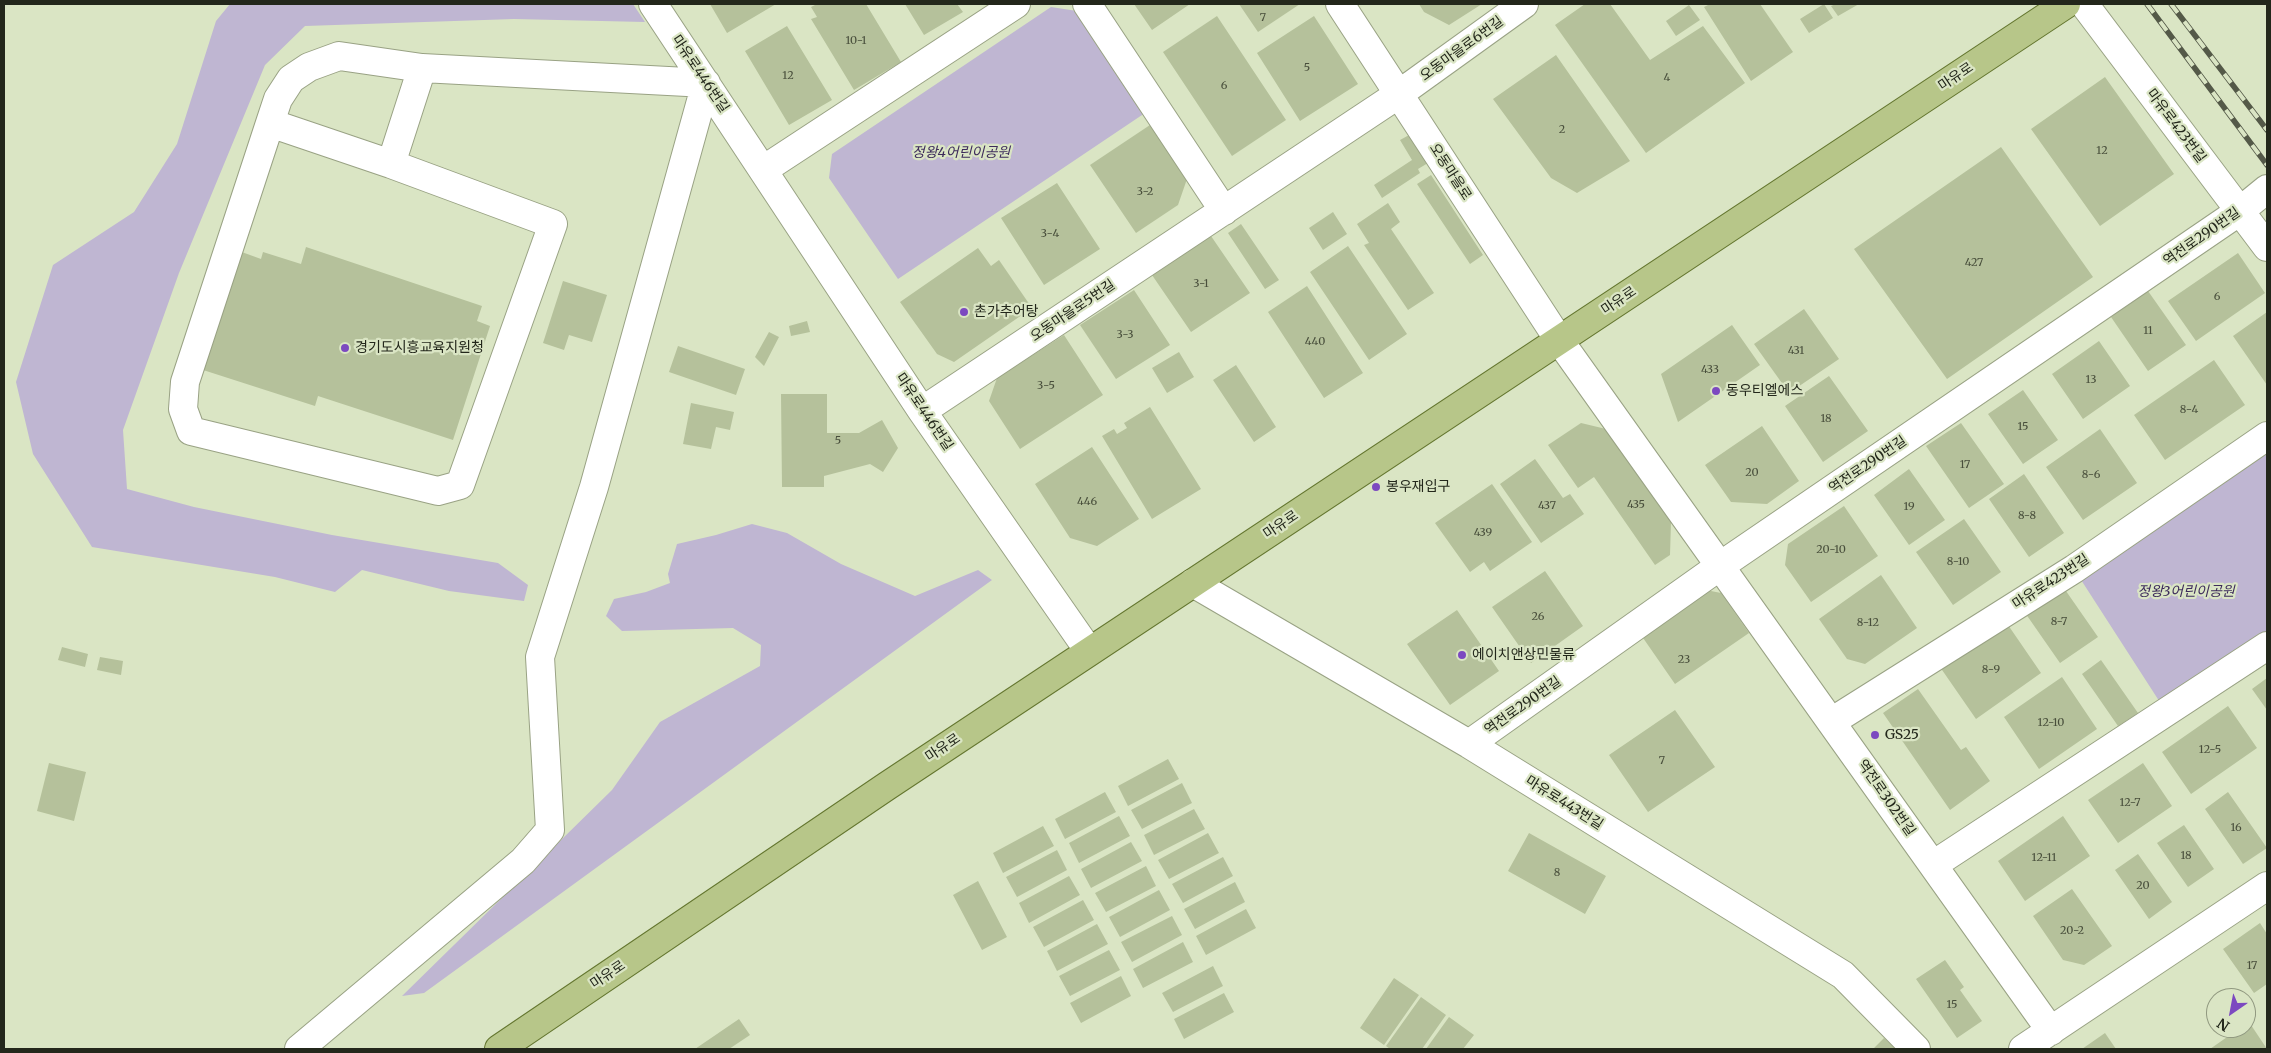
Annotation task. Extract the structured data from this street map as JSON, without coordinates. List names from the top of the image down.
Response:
{
  "streets": {
    "main road": ["마유로"],
    "street": [
      "오동마을로6번길",
      "마유로446번길",
      "마유로423번길",
      "오동마을로",
      "역전로290번길",
      "오동마을로5번길",
      "역전로302번길",
      "마유로443번길"
    ]
  },
  "crossings": [
    ["오동마을로6번길", "오동마을로"],
    ["오동마을로6번길", "오동마을로5번길"],
    ["마유로446번길", "마유로"],
    ["마유로446번길", "오동마을로5번길"],
    ["마유로", "오동마을로"],
    ["마유로", "마유로443번길"],
    ["마유로423번길", "역전로290번길"],
    ["마유로423번길", "역전로302번길"],
    ["오동마을로", "역전로290번길"],
    ["오동마을로", "오동마을로5번길"],
    ["오동마을로", "역전로302번길"],
    ["역전로290번길", "역전로302번길"],
    ["역전로290번길", "마유로443번길"]
  ],
  "parks": ["정왕4어린이공원", "정왕3어린이공원"],
  "places": [
    "촌가추어탕",
    "경기도시흥교육지원청",
    "동우티엘에스",
    "봉우재입구",
    "에이치앤상민물류",
    "GS25"
  ],
  "house_numbers": [
    "7",
    "10-1",
    "5",
    "12",
    "4",
    "6",
    "2",
    "12",
    "3-2",
    "3-4",
    "427",
    "3-1",
    "6",
    "11",
    "3-3",
    "440",
    "431",
    "433",
    "13",
    "3-5",
    "8-4",
    "18",
    "15",
    "5",
    "17",
    "20",
    "8-6",
    "446",
    "435",
    "437",
    "19",
    "8-8",
    "439",
    "20-10",
    "8-10",
    "26",
    "8-7",
    "8-12",
    "23",
    "8-9",
    "12-10",
    "12-5",
    "7",
    "12-7",
    "16",
    "18",
    "12-11",
    "8",
    "20",
    "20-2",
    "17",
    "15"
  ],
  "north": "bottom left"
}
